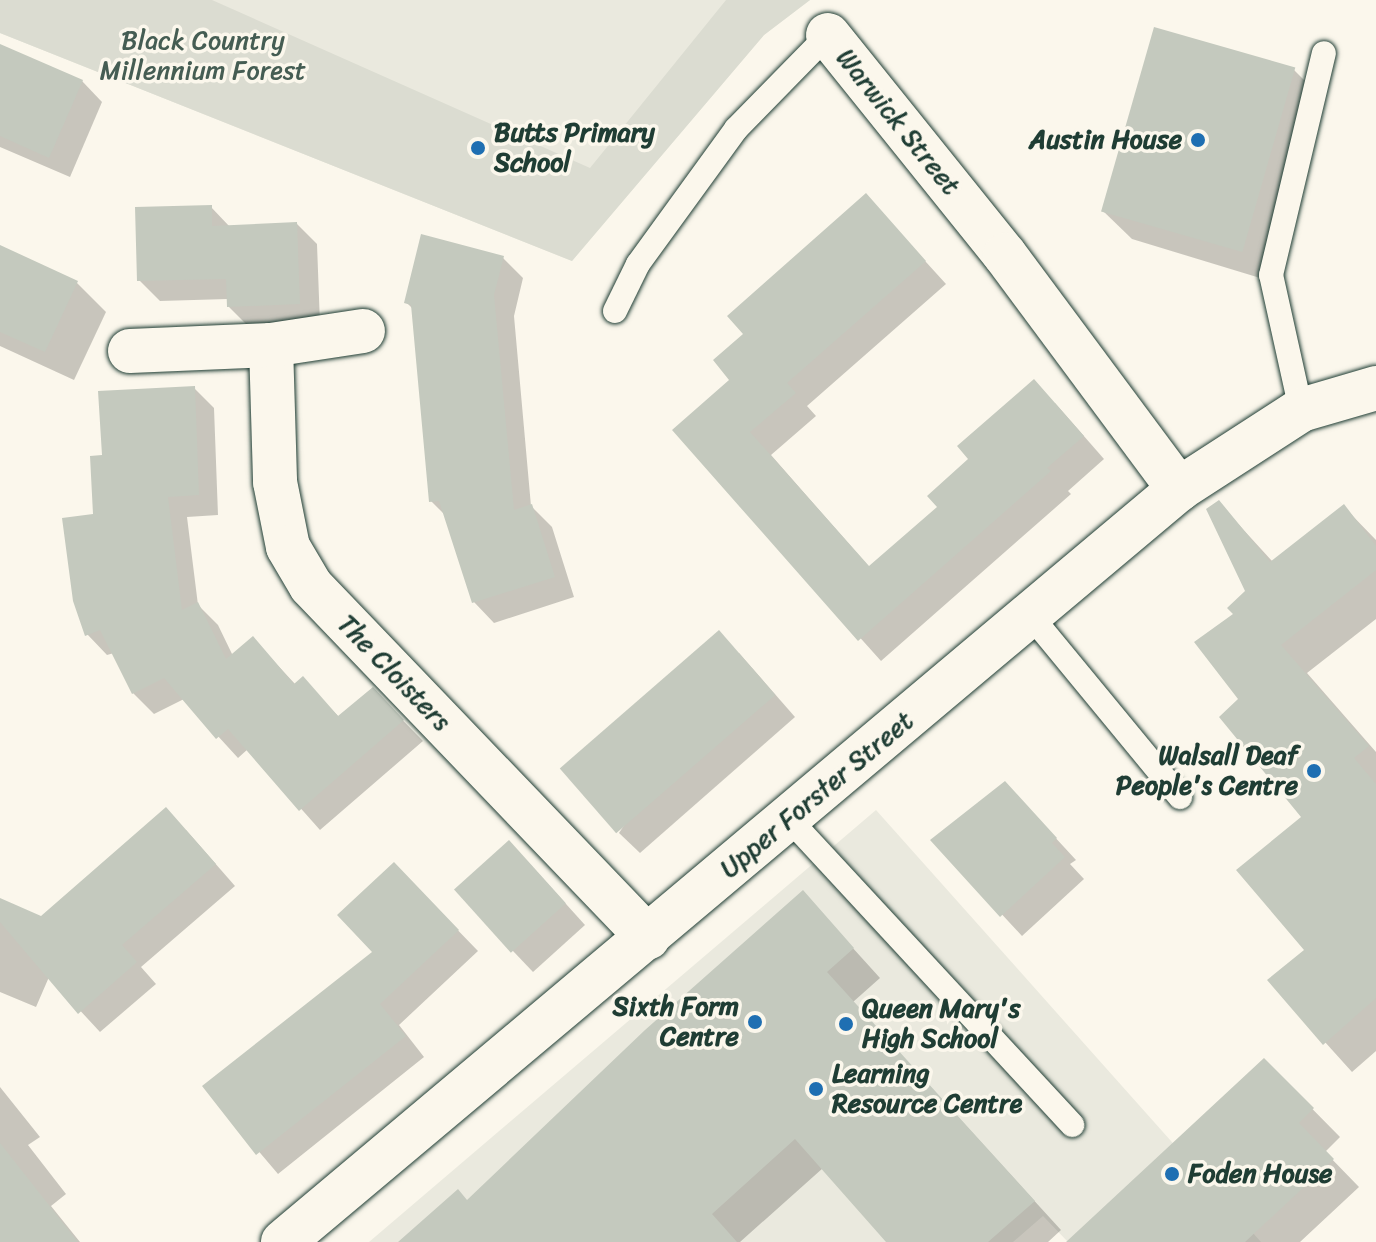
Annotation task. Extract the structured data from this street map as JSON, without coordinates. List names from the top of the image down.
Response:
{
  "streets": {
    "street": ["Warwick Street", "The Cloisters", "Upper Forster Street"]
  },
  "crossings": [
    ["Warwick Street", "Upper Forster Street"],
    ["The Cloisters", "Upper Forster Street"]
  ],
  "parks": ["Black Country Millennium Forest"],
  "places": [
    "Austin House",
    "Butts Primary School",
    "Walsall Deaf People's Centre",
    "Sixth Form Centre",
    "Queen Mary's High School",
    "Learning Resource Centre",
    "Foden House"
  ]
}
